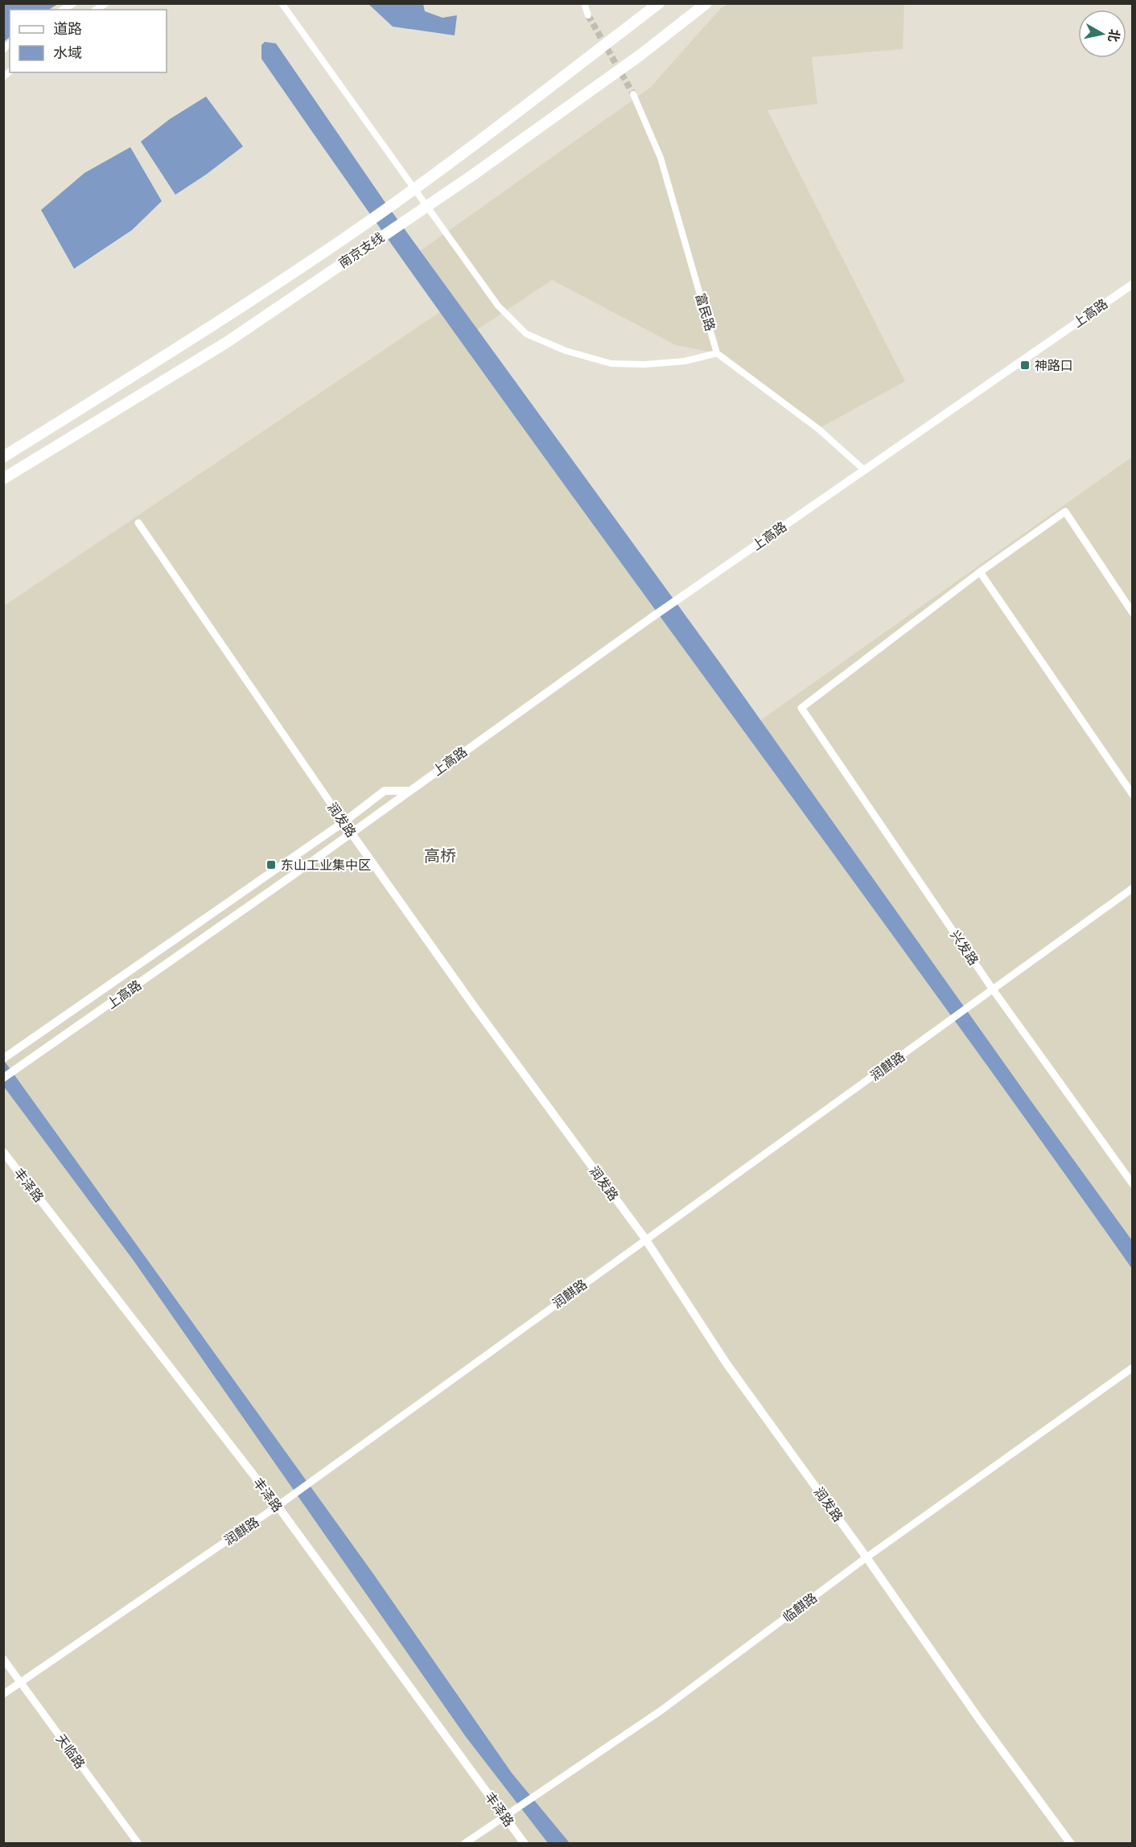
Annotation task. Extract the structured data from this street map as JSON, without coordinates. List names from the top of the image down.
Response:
{
  "streets": {
    "highway": ["南京支线"],
    "main road": ["上高路", "润发路", "丰泽路"],
    "street": [
      "富民路",
      "兴发路",
      "润麒路",
      "临麒路",
      "天临路"
    ]
  },
  "crossings": [
    ["上高路", "润发路"],
    ["润发路", "润麒路"],
    ["润发路", "临麒路"],
    ["兴发路", "润麒路"],
    ["润麒路", "丰泽路"],
    ["润麒路", "天临路"],
    ["丰泽路", "临麒路"]
  ],
  "districts": ["高桥"],
  "places": {
    "transit": ["神路口", "东山工业集中区"]
  },
  "legend": ["道路", "水域"],
  "north": "right"
}
